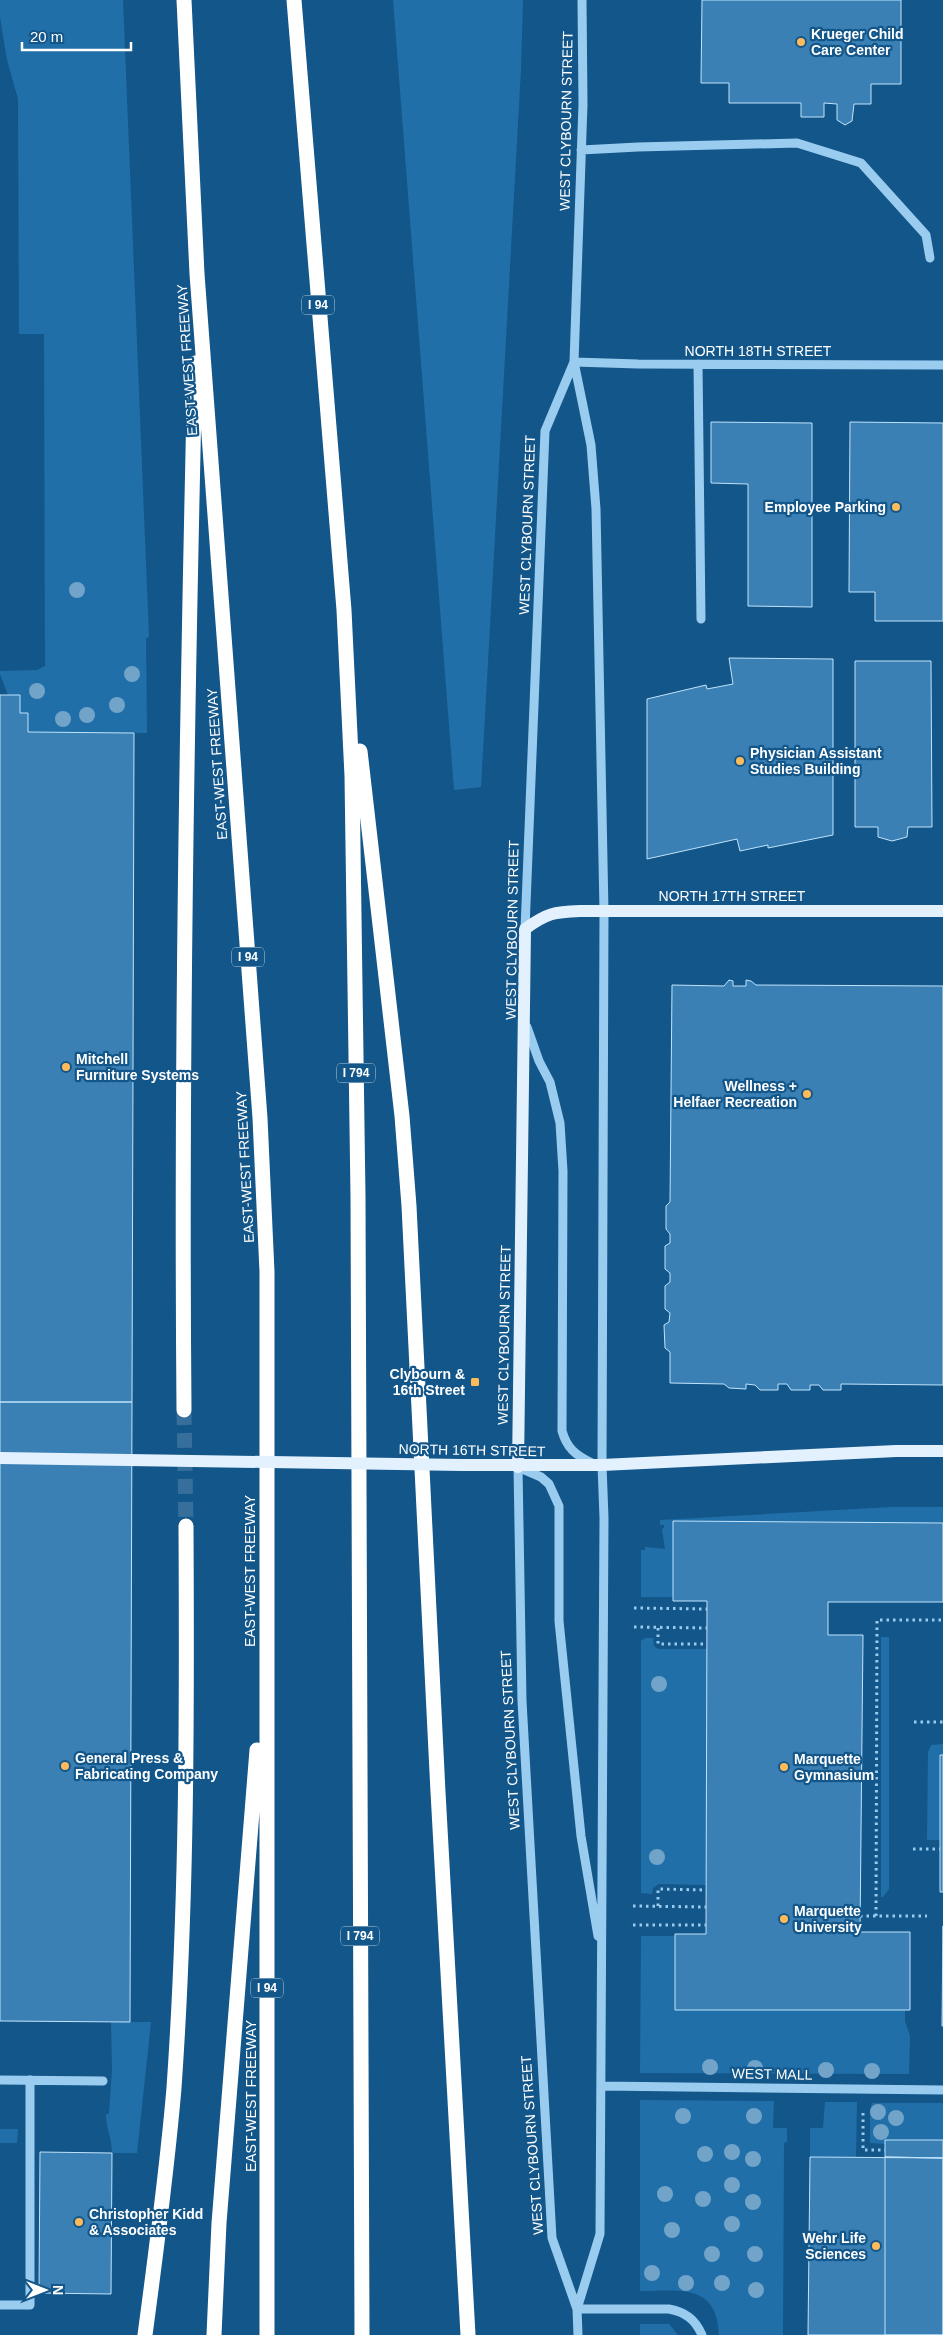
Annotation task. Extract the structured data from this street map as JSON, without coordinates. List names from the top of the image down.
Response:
{
  "streets": {
    "highway": ["I 94", "EAST-WEST FREEWAY", "I 794"],
    "main road": ["WEST CLYBOURN STREET", "NORTH 17TH STREET", "NORTH 16TH STREET"],
    "street": ["NORTH 18TH STREET", "WEST MALL"]
  },
  "crossings": [
    ["WEST CLYBOURN STREET", "NORTH 18TH STREET"],
    ["WEST CLYBOURN STREET", "NORTH 17TH STREET"],
    ["WEST CLYBOURN STREET", "NORTH 16TH STREET"],
    ["WEST CLYBOURN STREET", "WEST MALL"],
    ["I 94", "I 794"]
  ],
  "places": {
    "other": [
      "Krueger Child Care Center",
      "Employee Parking",
      "Physician Assistant Studies Building",
      "Mitchell Furniture Systems",
      "Wellness + Helfaer Recreation",
      "General Press & Fabricating Company",
      "Marquette Gymnasium",
      "Marquette University",
      "Christopher Kidd & Associates",
      "Wehr Life Sciences"
    ],
    "transit": ["Clybourn & 16th Street"]
  },
  "scale_bar": "20 m",
  "north": "right"
}
